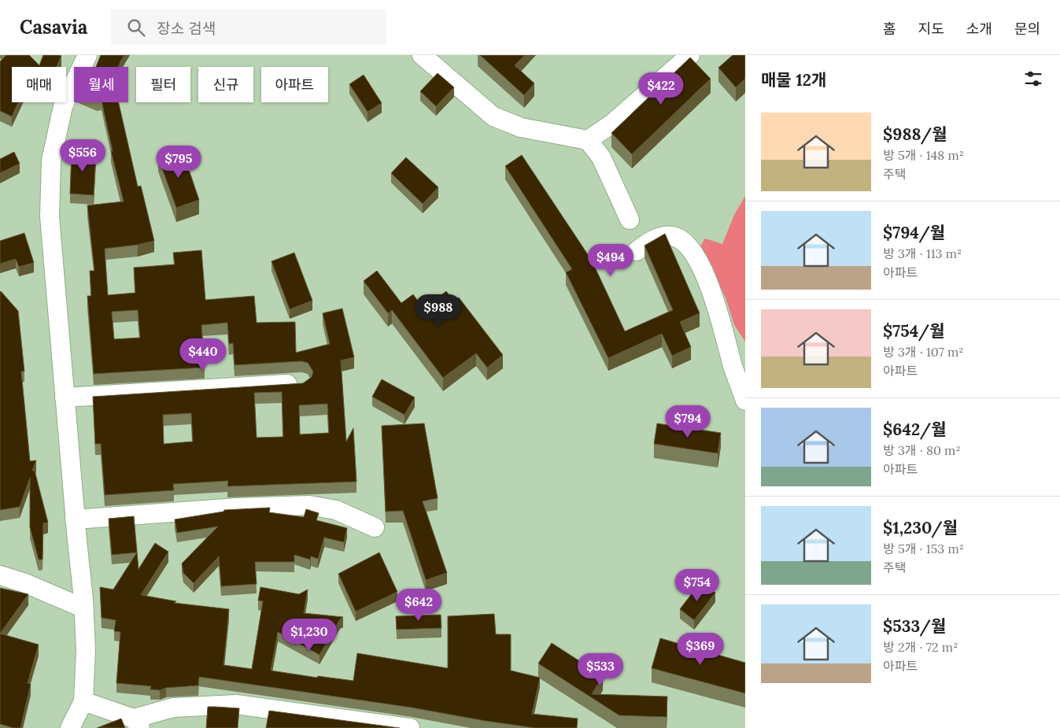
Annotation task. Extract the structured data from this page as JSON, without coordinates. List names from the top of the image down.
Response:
{
  "page": {
    "header": "Casavia",
    "search": "장소 검색",
    "nav": [
      "홈",
      "지도",
      "소개",
      "문의"
    ],
    "heading": "매물 12개",
    "chip": [
      "매매",
      "월세",
      "필터",
      "신규",
      "아파트"
    ],
    "price": [
      "$422",
      "$556",
      "$795",
      "$494",
      "$988",
      "$440",
      "$794",
      "$754",
      "$642",
      "$1,230",
      "$369",
      "$533"
    ],
    "list": [
      {
        "name": "$988/월",
        "note": "방 5개 · 148 m² · 주택"
      },
      {
        "name": "$794/월",
        "note": "방 3개 · 113 m² · 아파트"
      },
      {
        "name": "$754/월",
        "note": "방 3개 · 107 m² · 아파트"
      },
      {
        "name": "$642/월",
        "note": "방 3개 · 80 m² · 아파트"
      },
      {
        "name": "$1,230/월",
        "note": "방 5개 · 153 m² · 주택"
      },
      {
        "name": "$533/월",
        "note": "방 2개 · 72 m² · 아파트"
      }
    ]
  }
}
